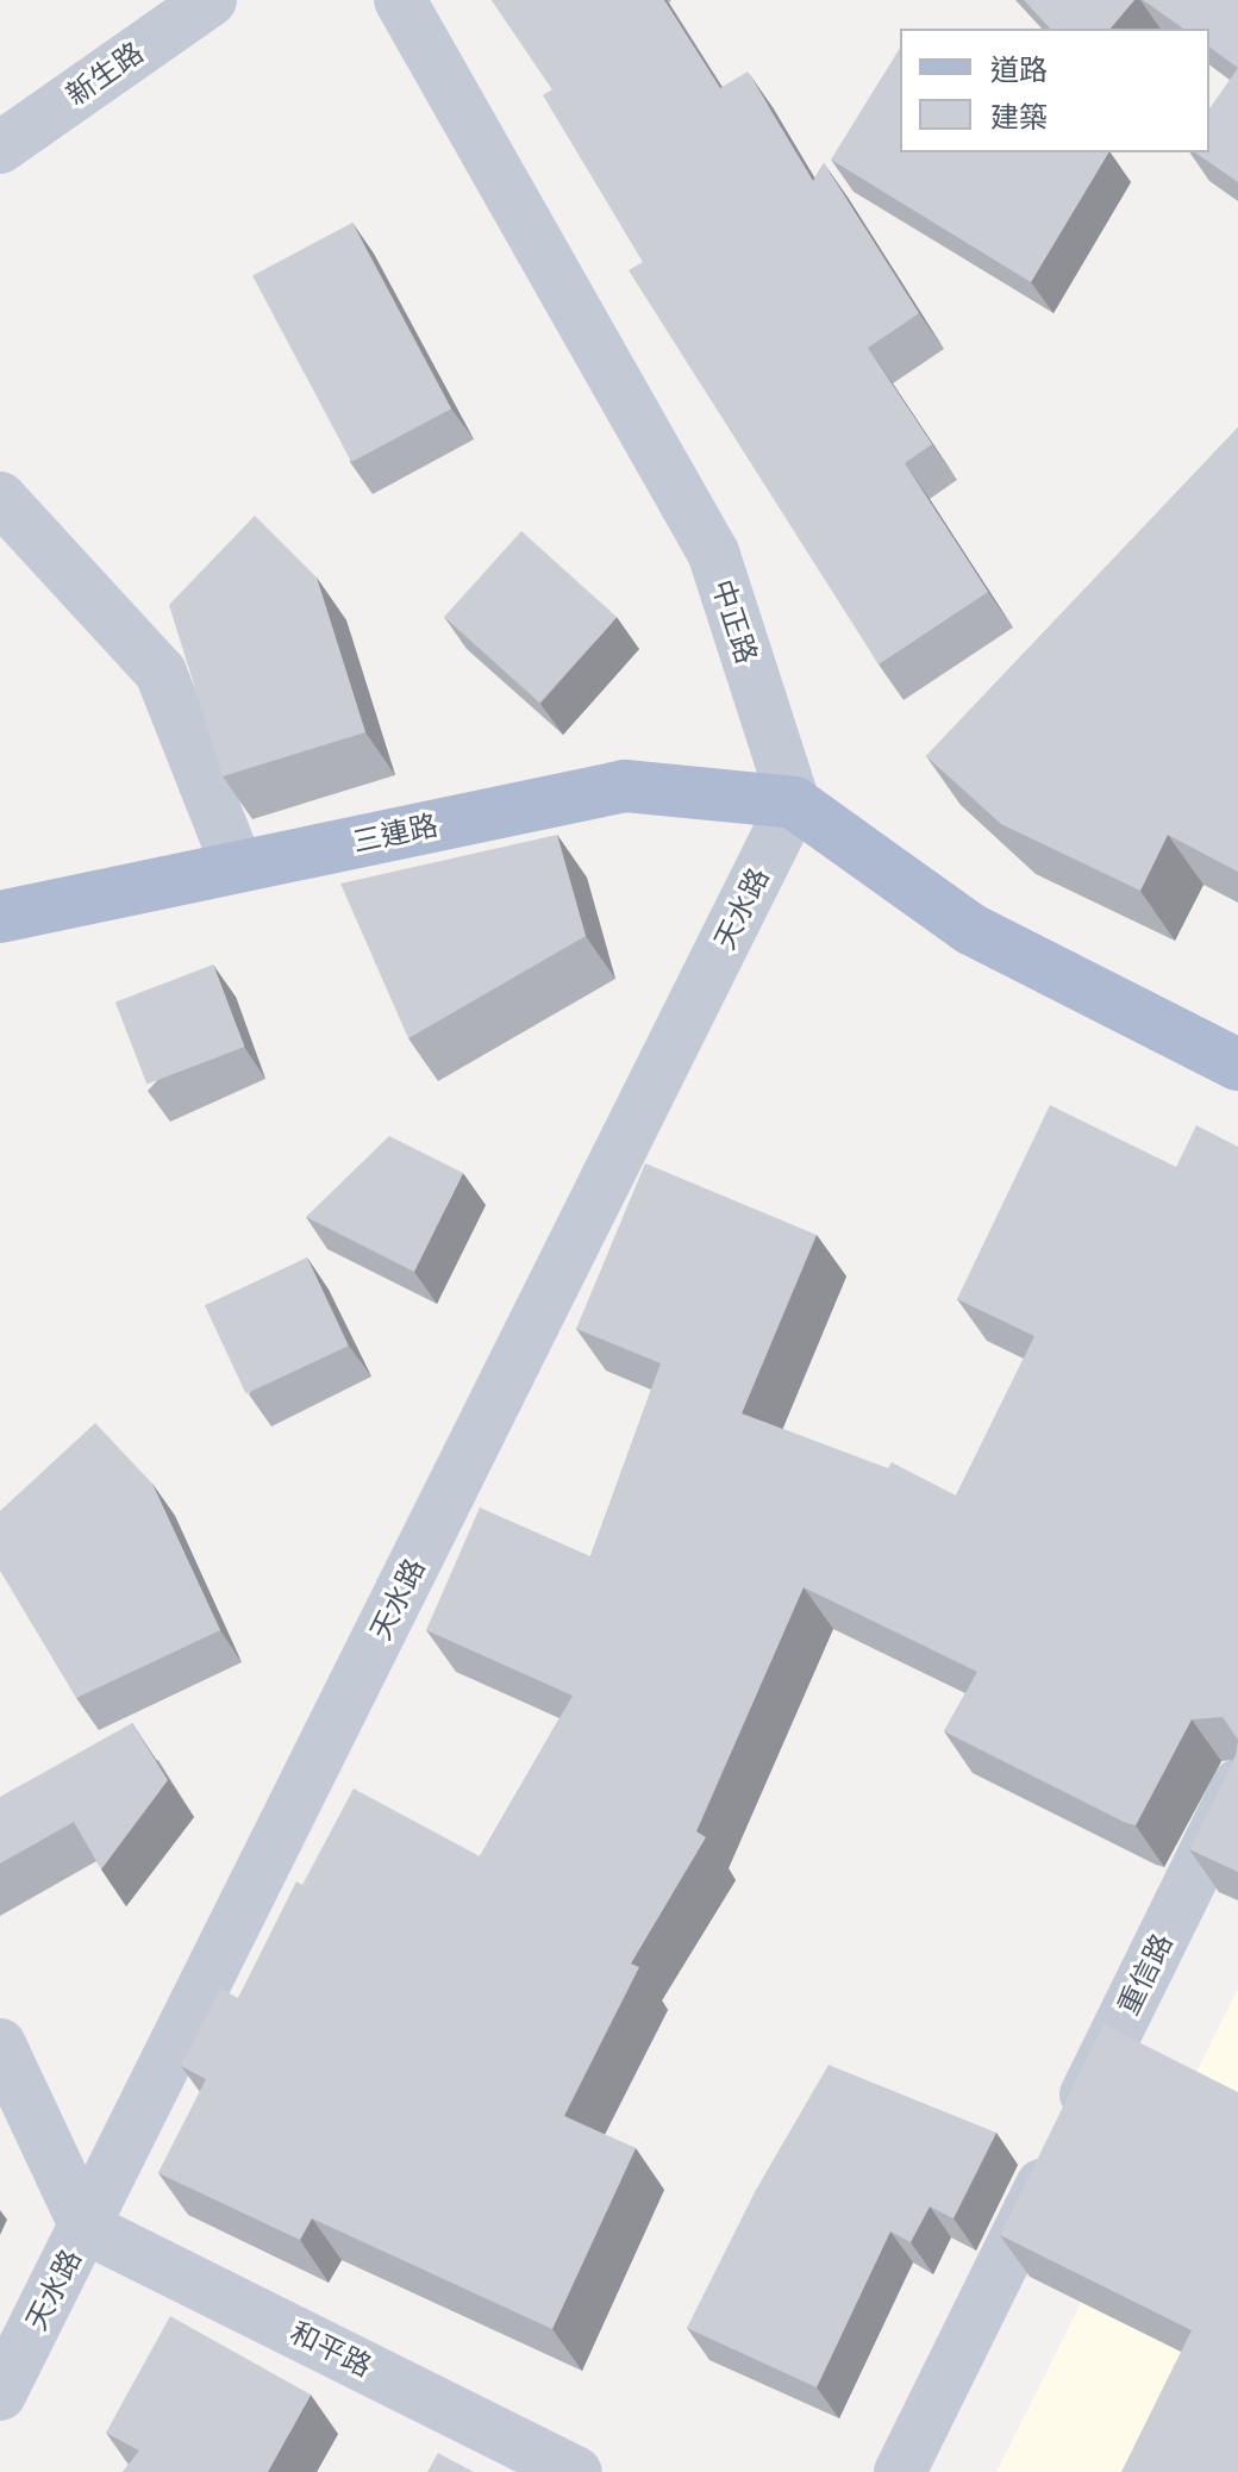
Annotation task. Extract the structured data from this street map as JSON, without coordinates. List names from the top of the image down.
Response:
{
  "streets": {
    "main road": ["三連路"],
    "street": [
      "新生路",
      "中正路",
      "天水路",
      "重信路",
      "和平路"
    ]
  },
  "crossings": [
    ["中正路", "三連路"],
    ["中正路", "天水路"],
    ["三連路", "天水路"],
    ["天水路", "和平路"]
  ],
  "legend": ["道路", "建築"]
}
